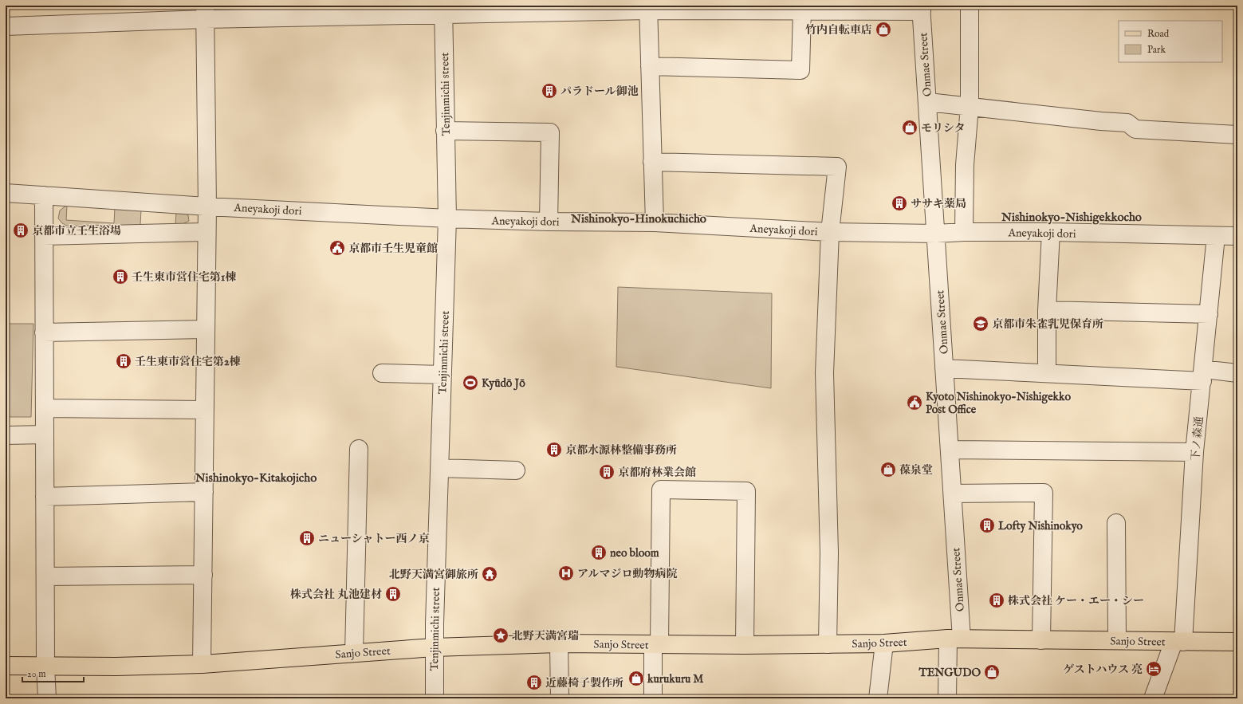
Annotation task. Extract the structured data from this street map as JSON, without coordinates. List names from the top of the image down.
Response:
{
  "streets": {
    "main road": ["Sanjo Street"],
    "street": [
      "Onmae Street",
      "Tenjinmichi street",
      "Aneyakoji dori",
      "下ノ森通"
    ]
  },
  "crossings": [
    ["Onmae Street", "Aneyakoji dori"],
    ["Onmae Street", "Sanjo Street"],
    ["Tenjinmichi street", "Aneyakoji dori"],
    ["Tenjinmichi street", "Sanjo Street"],
    ["Aneyakoji dori", "下ノ森通"],
    ["下ノ森通", "Sanjo Street"]
  ],
  "districts": ["Nishinokyo-Nishigekkocho", "Nishinokyo-Hinokuchicho", "Nishinokyo-Kitakojicho"],
  "places": {
    "shop": [
      "竹内自転車店",
      "モリシタ",
      "葆泉堂",
      "TENGUDO",
      "kurukuru M"
    ],
    "building": [
      "パラドール御池",
      "ササキ薬局",
      "京都市立壬生浴場",
      "壬生東市営住宅第1棟",
      "壬生東市営住宅第2棟",
      "京都水源林整備事務所",
      "京都府林業会館",
      "Lofty Nishinokyo",
      "ニューシャトー西ノ京",
      "neo bloom",
      "株式会社 丸池建材",
      "株式会社 ケー・エー・シー",
      "近藤椅子製作所"
    ],
    "public building": ["京都市壬生児童館", "Kyoto Nishinokyo-Nishigekko Post Office"],
    "school or university": ["京都市朱雀乳児保育所"],
    "sports": ["Kyūdō Jō"],
    "hospital": ["アルマジロ動物病院"],
    "temple": ["北野天満宮御旅所"],
    "place": ["北野天満宮瑞"],
    "hotel": ["ゲストハウス 亮"]
  },
  "legend": ["Road", "Park"],
  "scale_bar": "20 m"
}
